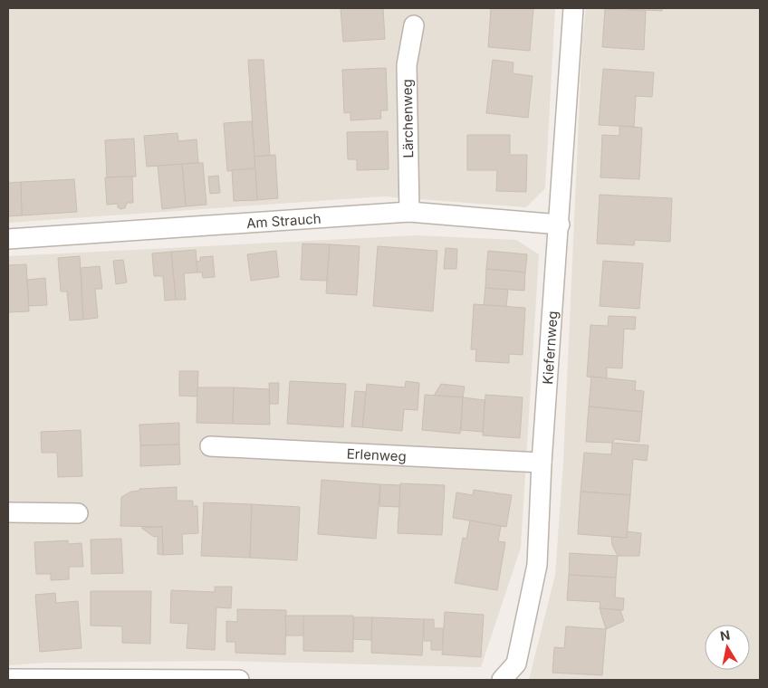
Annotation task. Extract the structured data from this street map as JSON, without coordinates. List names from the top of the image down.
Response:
{
  "streets": {
    "street": [
      "Lärchenweg",
      "Am Strauch",
      "Kiefernweg",
      "Erlenweg"
    ]
  },
  "crossings": [
    ["Lärchenweg", "Am Strauch"],
    ["Am Strauch", "Kiefernweg"],
    ["Kiefernweg", "Erlenweg"]
  ],
  "north": "top"
}
